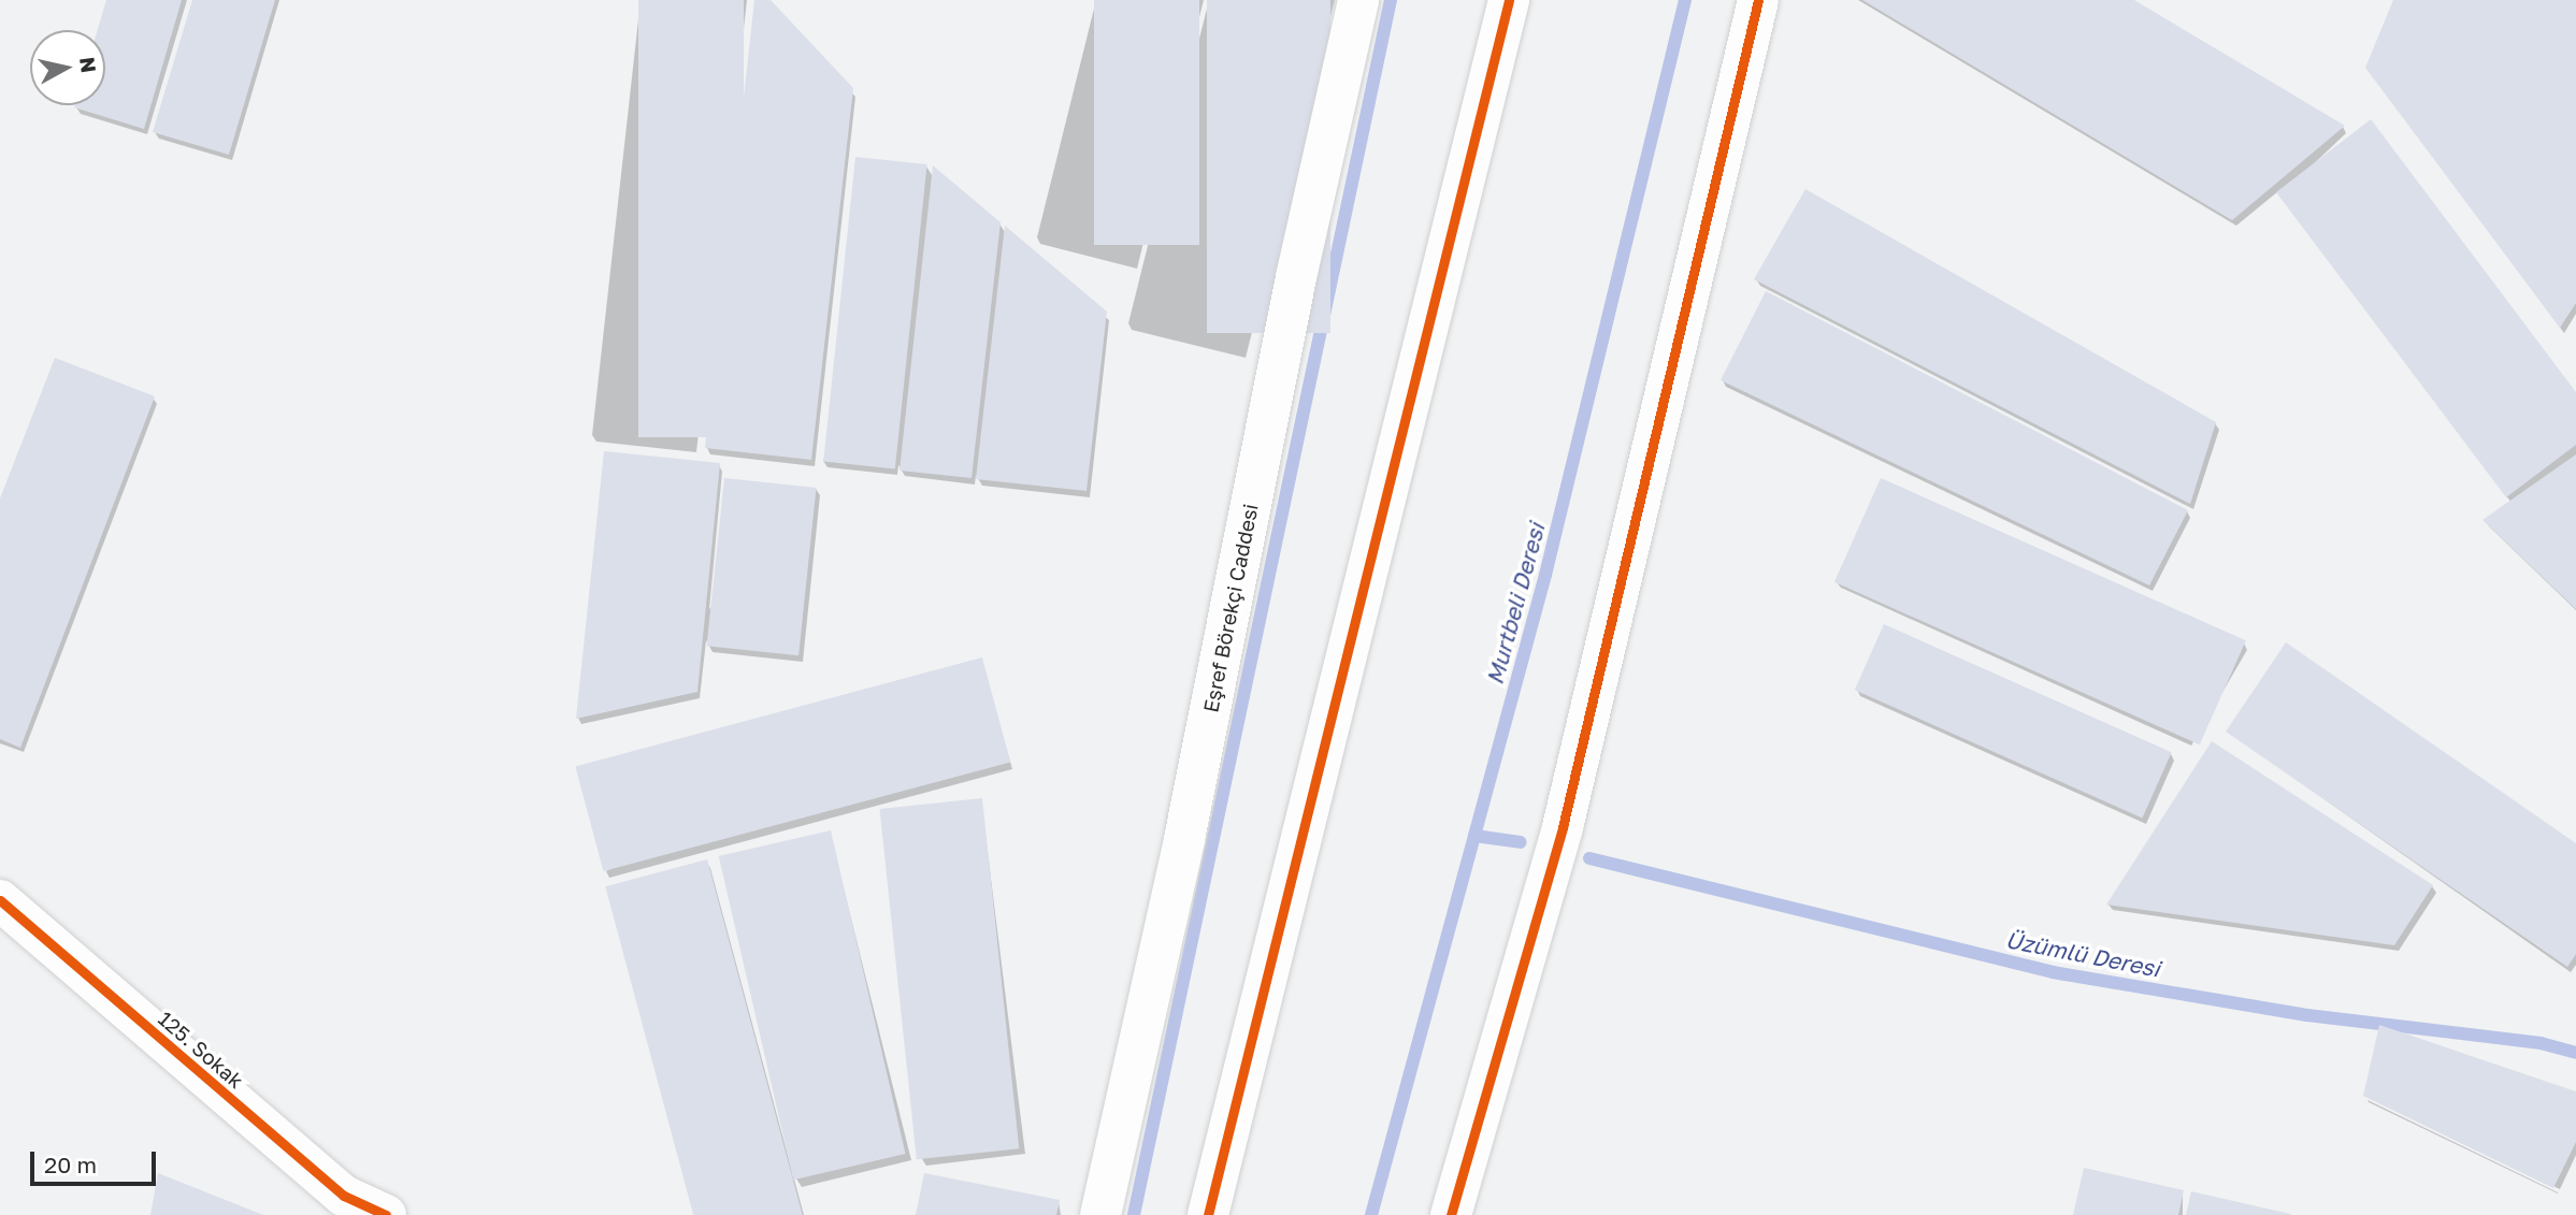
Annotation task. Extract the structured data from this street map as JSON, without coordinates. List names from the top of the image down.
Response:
{
  "streets": {
    "street": ["Eşref Börekçi Caddesi", "125. Sokak"]
  },
  "water": ["Murtbeli Deresi", "Üzümlü Deresi"],
  "scale_bar": "20 m",
  "north": "right"
}
